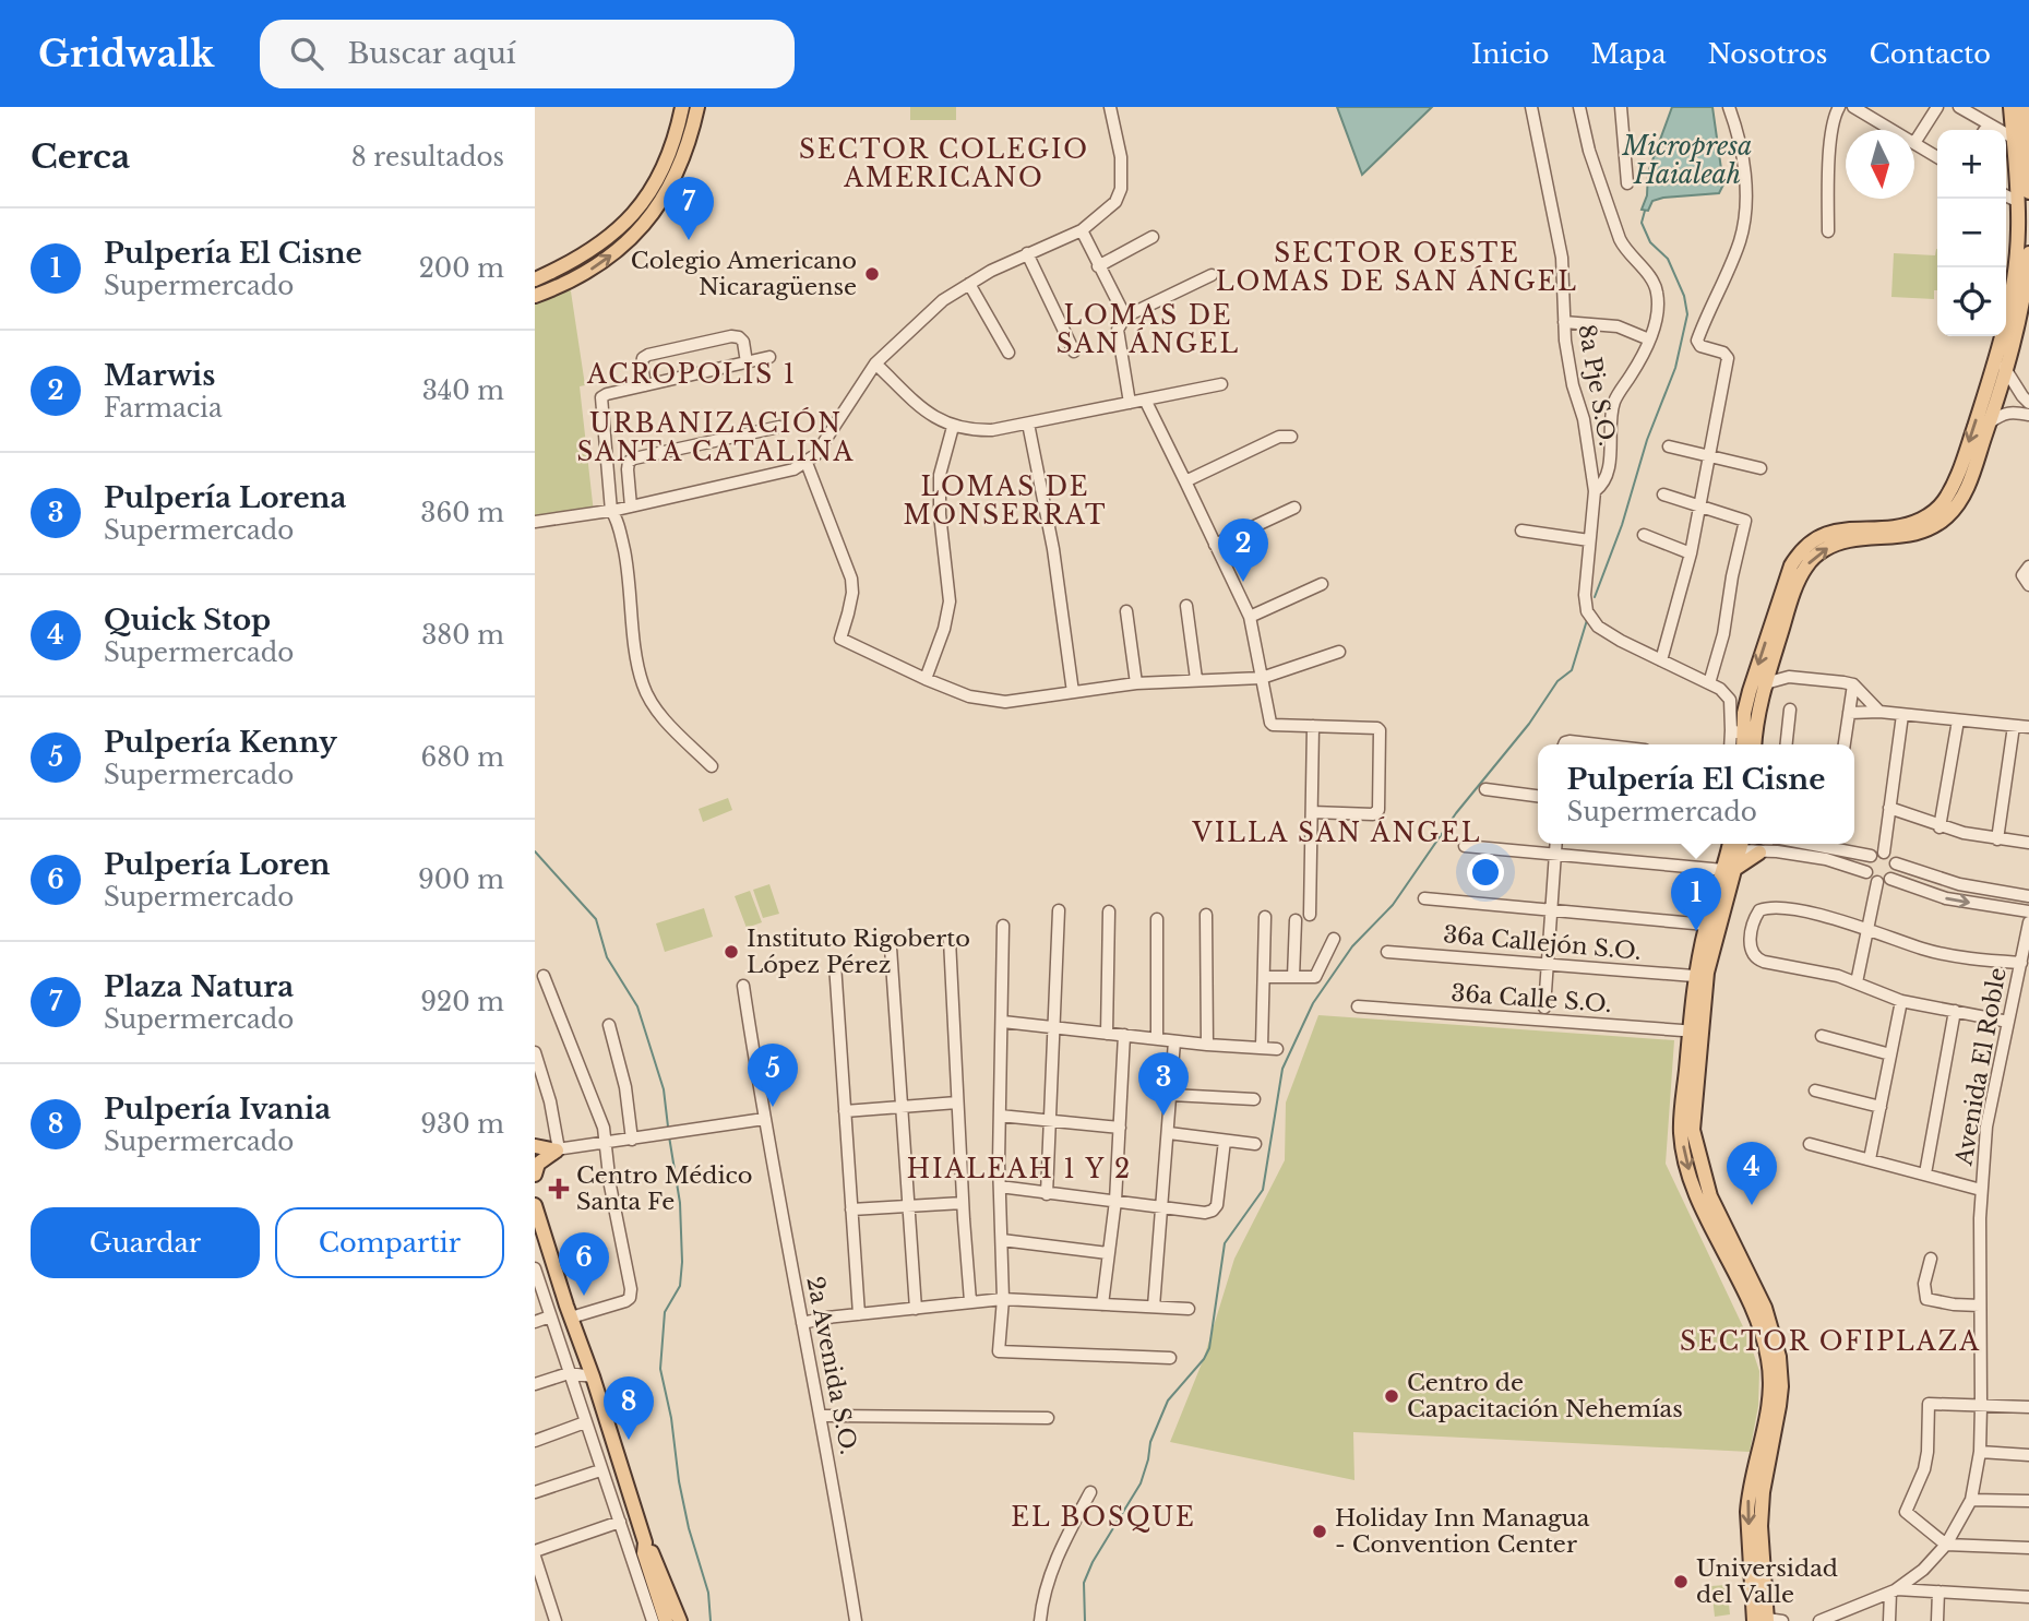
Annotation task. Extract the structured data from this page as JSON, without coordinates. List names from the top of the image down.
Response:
{
  "streets": {
    "street": [
      "8a Pje S.O.",
      "36a Callejón S.O.",
      "36a Calle S.O.",
      "Avenida El Roble",
      "2a Avenida S.O."
    ]
  },
  "districts": [
    "SECTOR COLEGIO AMERICANO",
    "SECTOR OESTE LOMAS DE SAN ÁNGEL",
    "LOMAS DE SAN ÁNGEL",
    "ACROPOLIS 1",
    "URBANIZACIÓN SANTA CATALINA",
    "LOMAS DE MONSERRAT",
    "VILLA SAN ÁNGEL",
    "HIALEAH 1 Y 2",
    "SECTOR OFIPLAZA",
    "EL BOSQUE"
  ],
  "water": ["Micropresa Haialeah"],
  "places": {
    "other": [
      "Colegio Americano Nicaragüense",
      "Instituto Rigoberto López Pérez",
      "Centro de Capacitación Nehemías",
      "Holiday Inn Managua - Convention Center",
      "Universidad del Valle"
    ],
    "health": ["Centro Médico Santa Fe"]
  },
  "north": "bottom",
  "page": {
    "header": "Gridwalk",
    "search": "Buscar aquí",
    "nav": [
      "Inicio",
      "Mapa",
      "Nosotros",
      "Contacto"
    ],
    "heading": ["Cerca", "8 resultados"],
    "map_buttons": ["+", "−"],
    "pins": [
      "7",
      "2",
      "1",
      "5",
      "3",
      "4",
      "6",
      "8"
    ],
    "list": [
      {
        "mark": "1",
        "name": "Pulpería El Cisne",
        "note": "Supermercado",
        "value": "200 m"
      },
      {
        "mark": "2",
        "name": "Marwis",
        "note": "Farmacia",
        "value": "340 m"
      },
      {
        "mark": "3",
        "name": "Pulpería Lorena",
        "note": "Supermercado",
        "value": "360 m"
      },
      {
        "mark": "4",
        "name": "Quick Stop",
        "note": "Supermercado",
        "value": "380 m"
      },
      {
        "mark": "5",
        "name": "Pulpería Kenny",
        "note": "Supermercado",
        "value": "680 m"
      },
      {
        "mark": "6",
        "name": "Pulpería Loren",
        "note": "Supermercado",
        "value": "900 m"
      },
      {
        "mark": "7",
        "name": "Plaza Natura",
        "note": "Supermercado",
        "value": "920 m"
      },
      {
        "mark": "8",
        "name": "Pulpería Ivania",
        "note": "Supermercado",
        "value": "930 m"
      }
    ],
    "popup": ["Pulpería El Cisne", "Supermercado"],
    "buttons": ["Guardar", "Compartir"]
  }
}
